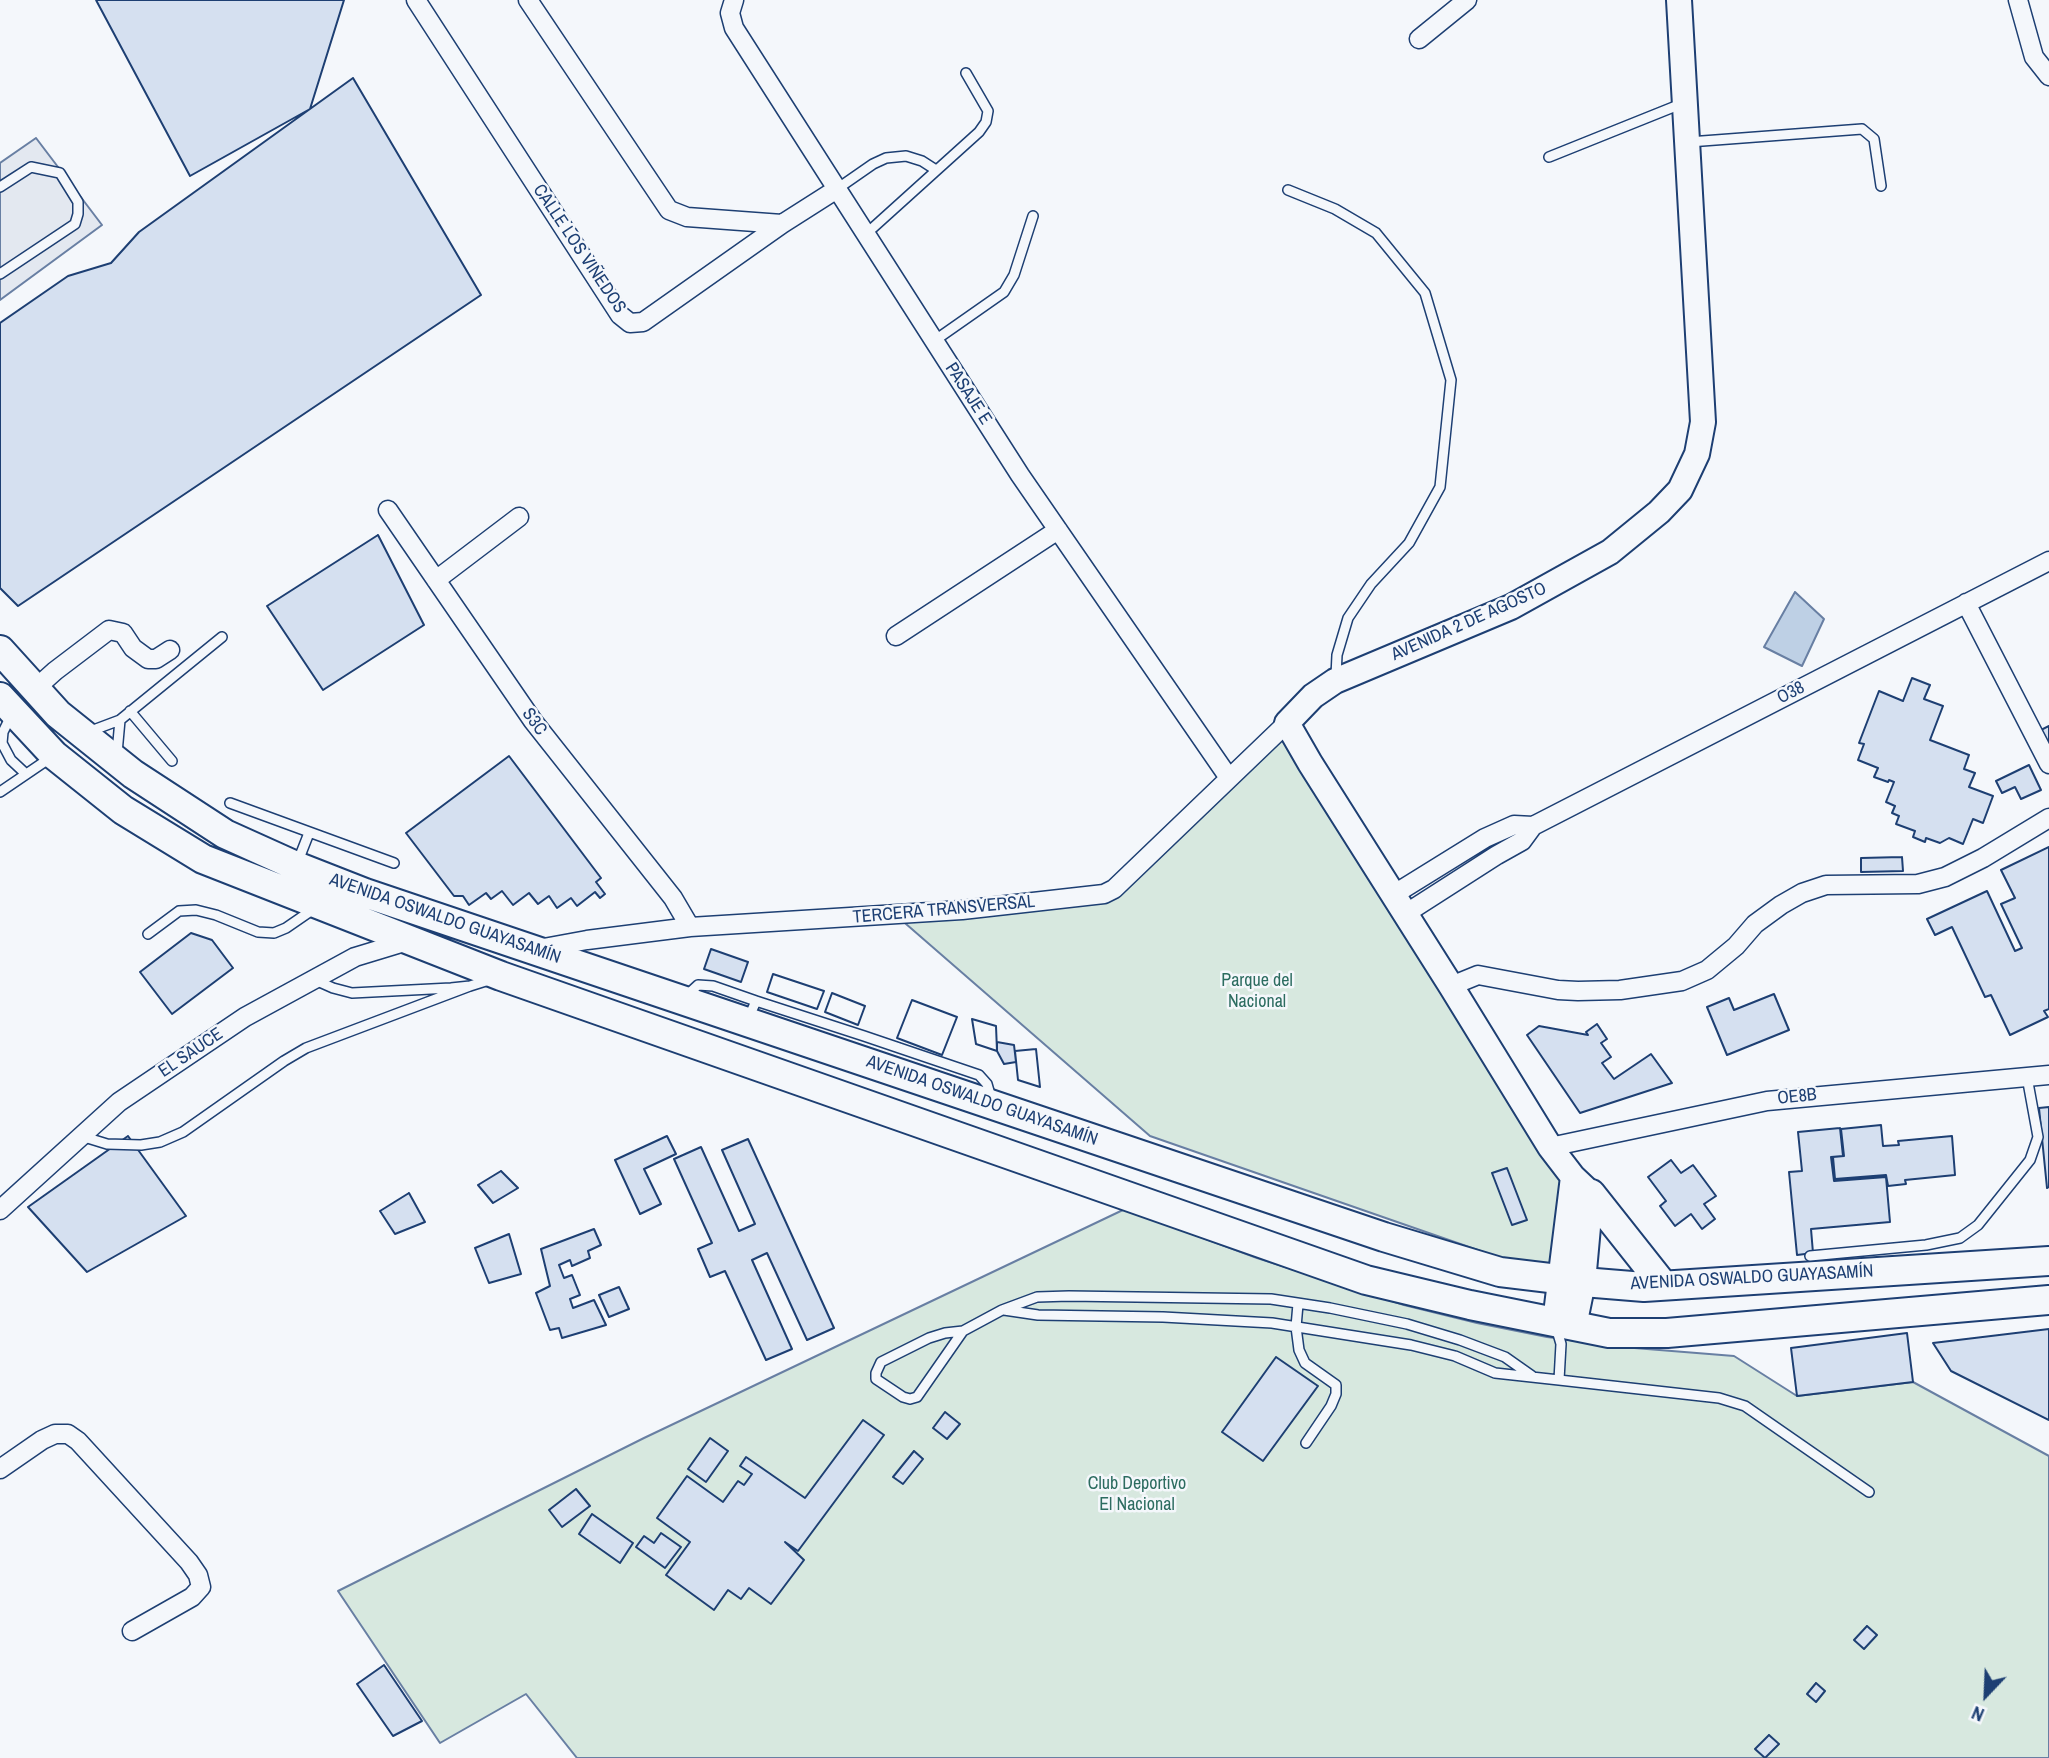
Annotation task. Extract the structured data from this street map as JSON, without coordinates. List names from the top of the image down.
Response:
{
  "streets": {
    "main road": ["AVENIDA 2 DE AGOSTO", "AVENIDA OSWALDO GUAYASAMÍN"],
    "street": [
      "CALLE LOS VIÑEDOS",
      "PASAJE E",
      "O38",
      "S3C",
      "TERCERA TRANSVERSAL",
      "EL SAUCE",
      "OE8B"
    ]
  },
  "crossings": [
    ["CALLE LOS VIÑEDOS", "PASAJE E"],
    ["PASAJE E", "TERCERA TRANSVERSAL"],
    ["AVENIDA 2 DE AGOSTO", "TERCERA TRANSVERSAL"],
    ["S3C", "TERCERA TRANSVERSAL"],
    ["TERCERA TRANSVERSAL", "AVENIDA OSWALDO GUAYASAMÍN"],
    ["AVENIDA OSWALDO GUAYASAMÍN", "EL SAUCE"]
  ],
  "parks": ["Parque del Nacional", "Club Deportivo El Nacional"],
  "north": "bottom left"
}
